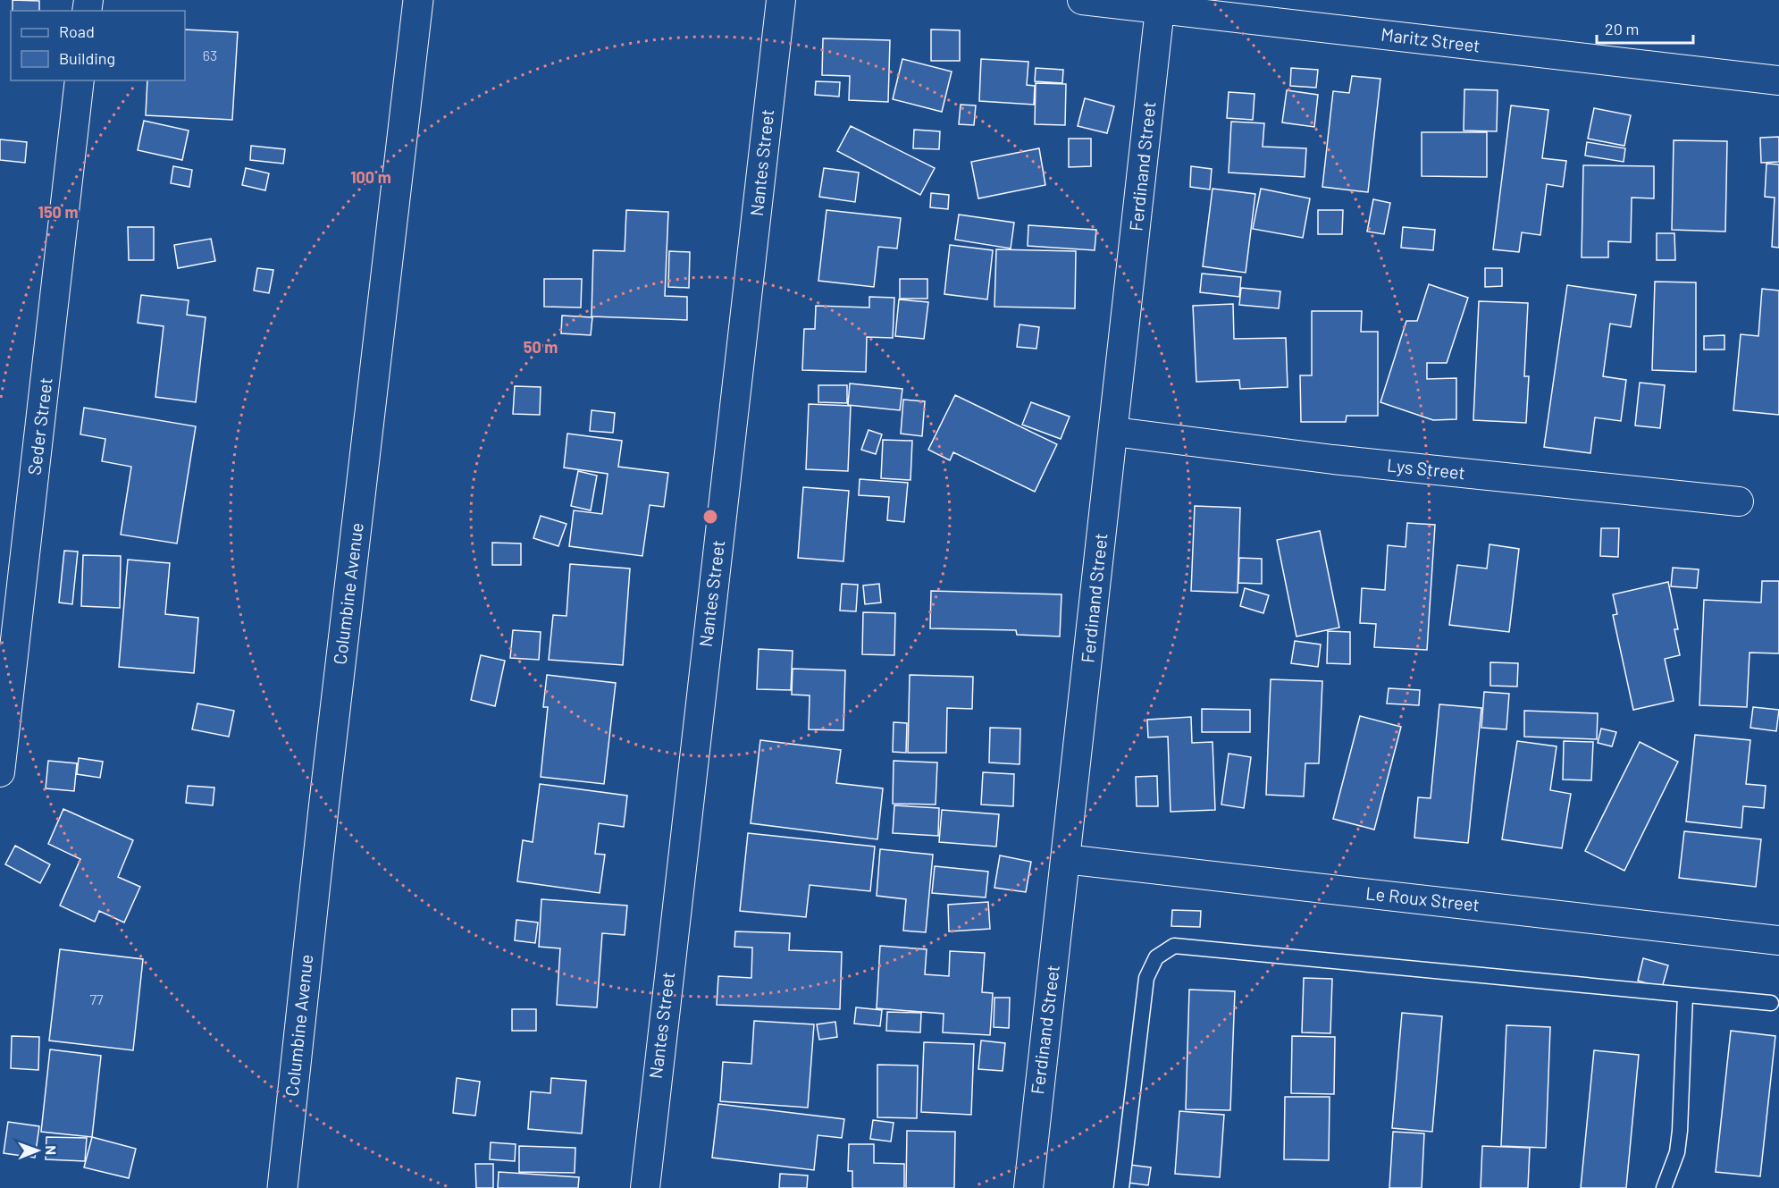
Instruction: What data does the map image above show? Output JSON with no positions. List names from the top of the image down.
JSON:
{
  "streets": {
    "main road": ["Columbine Avenue"],
    "street": [
      "Maritz Street",
      "Nantes Street",
      "Ferdinand Street",
      "Seder Street",
      "Lys Street",
      "Le Roux Street"
    ]
  },
  "crossings": [
    ["Maritz Street", "Ferdinand Street"],
    ["Ferdinand Street", "Lys Street"],
    ["Ferdinand Street", "Le Roux Street"]
  ],
  "house_numbers": ["63", "77"],
  "legend": ["Road", "Building"],
  "scale_bar": "20 m",
  "north": "right",
  "rings": ["100 m", "150 m", "50 m"]
}
